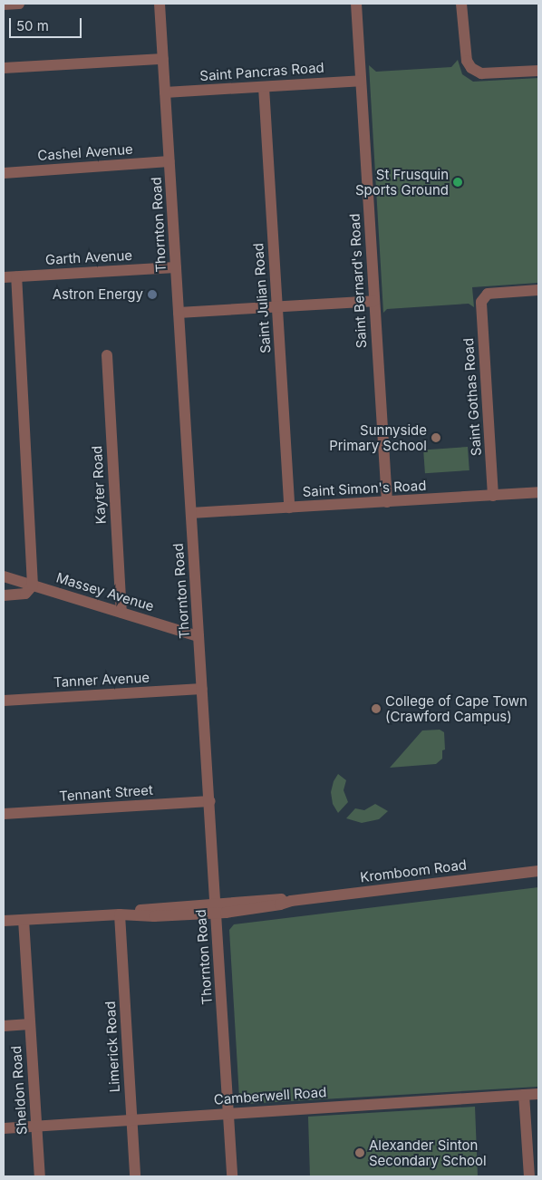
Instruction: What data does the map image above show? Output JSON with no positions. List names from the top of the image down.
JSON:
{
  "streets": {
    "street": [
      "Saint Pancras Road",
      "Cashel Avenue",
      "Thornton Road",
      "Garth Avenue",
      "Saint Bernard's Road",
      "Saint Julian Road",
      "Saint Gothas Road",
      "Kayter Road",
      "Saint Simon's Road",
      "Massey Avenue",
      "Tanner Avenue",
      "Tennant Street",
      "Kromboom Road",
      "Limerick Road",
      "Sheldon Road",
      "Camberwell Road"
    ]
  },
  "crossings": [
    ["Saint Pancras Road", "Thornton Road"],
    ["Saint Pancras Road", "Saint Bernard's Road"],
    ["Saint Pancras Road", "Saint Julian Road"],
    ["Cashel Avenue", "Thornton Road"],
    ["Thornton Road", "Garth Avenue"],
    ["Thornton Road", "Saint Simon's Road"],
    ["Thornton Road", "Massey Avenue"],
    ["Thornton Road", "Tanner Avenue"],
    ["Thornton Road", "Tennant Street"],
    ["Thornton Road", "Kromboom Road"],
    ["Thornton Road", "Camberwell Road"],
    ["Saint Bernard's Road", "Saint Simon's Road"],
    ["Saint Julian Road", "Saint Simon's Road"],
    ["Saint Gothas Road", "Saint Simon's Road"],
    ["Kayter Road", "Massey Avenue"],
    ["Kromboom Road", "Limerick Road"],
    ["Kromboom Road", "Sheldon Road"],
    ["Limerick Road", "Camberwell Road"],
    ["Sheldon Road", "Camberwell Road"]
  ],
  "places": [
    "St Frusquin Sports Ground",
    "Astron Energy",
    "Sunnyside Primary School",
    "College of Cape Town (Crawford Campus)",
    "Alexander Sinton Secondary School"
  ],
  "scale_bar": "50 m"
}
